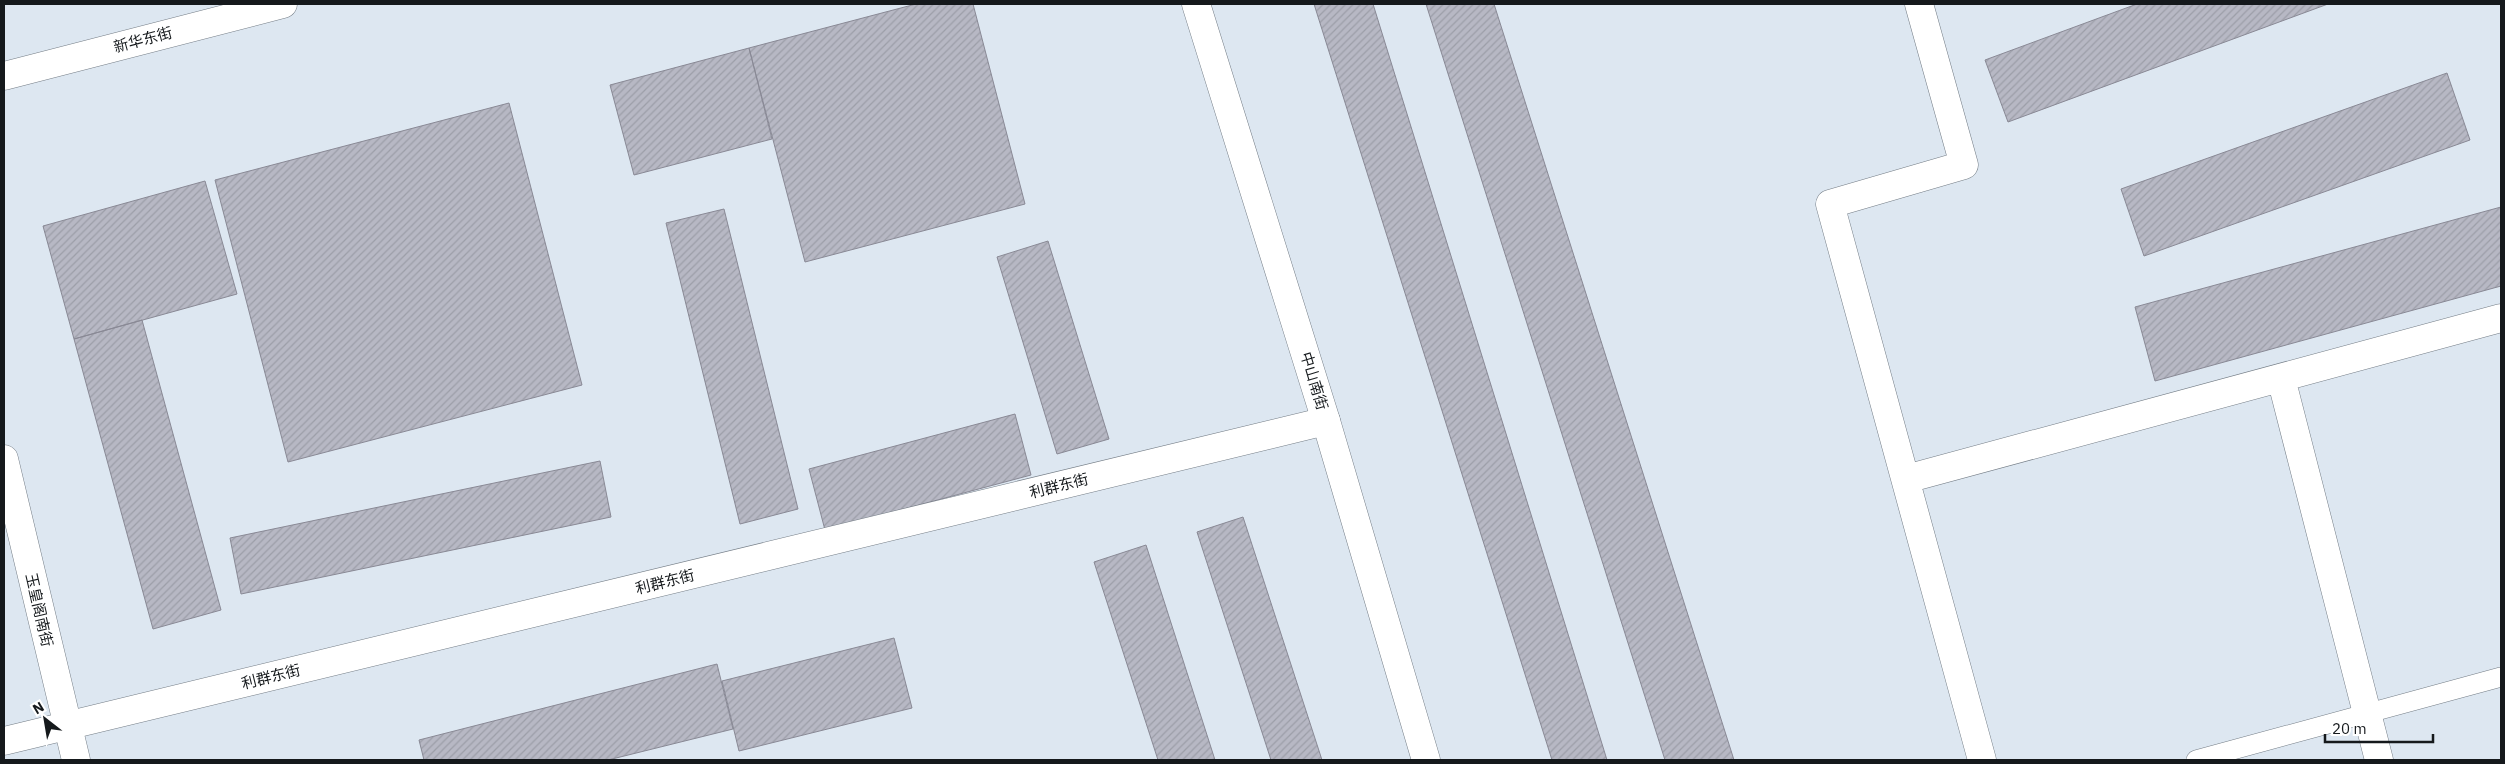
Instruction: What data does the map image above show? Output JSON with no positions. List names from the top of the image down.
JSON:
{
  "streets": {
    "street": [
      "新华东街",
      "中山南街",
      "利群东街",
      "玉皇阁南街"
    ]
  },
  "crossings": [
    ["中山南街", "利群东街"],
    ["利群东街", "玉皇阁南街"]
  ],
  "scale_bar": "20 m",
  "north": "top left"
}
